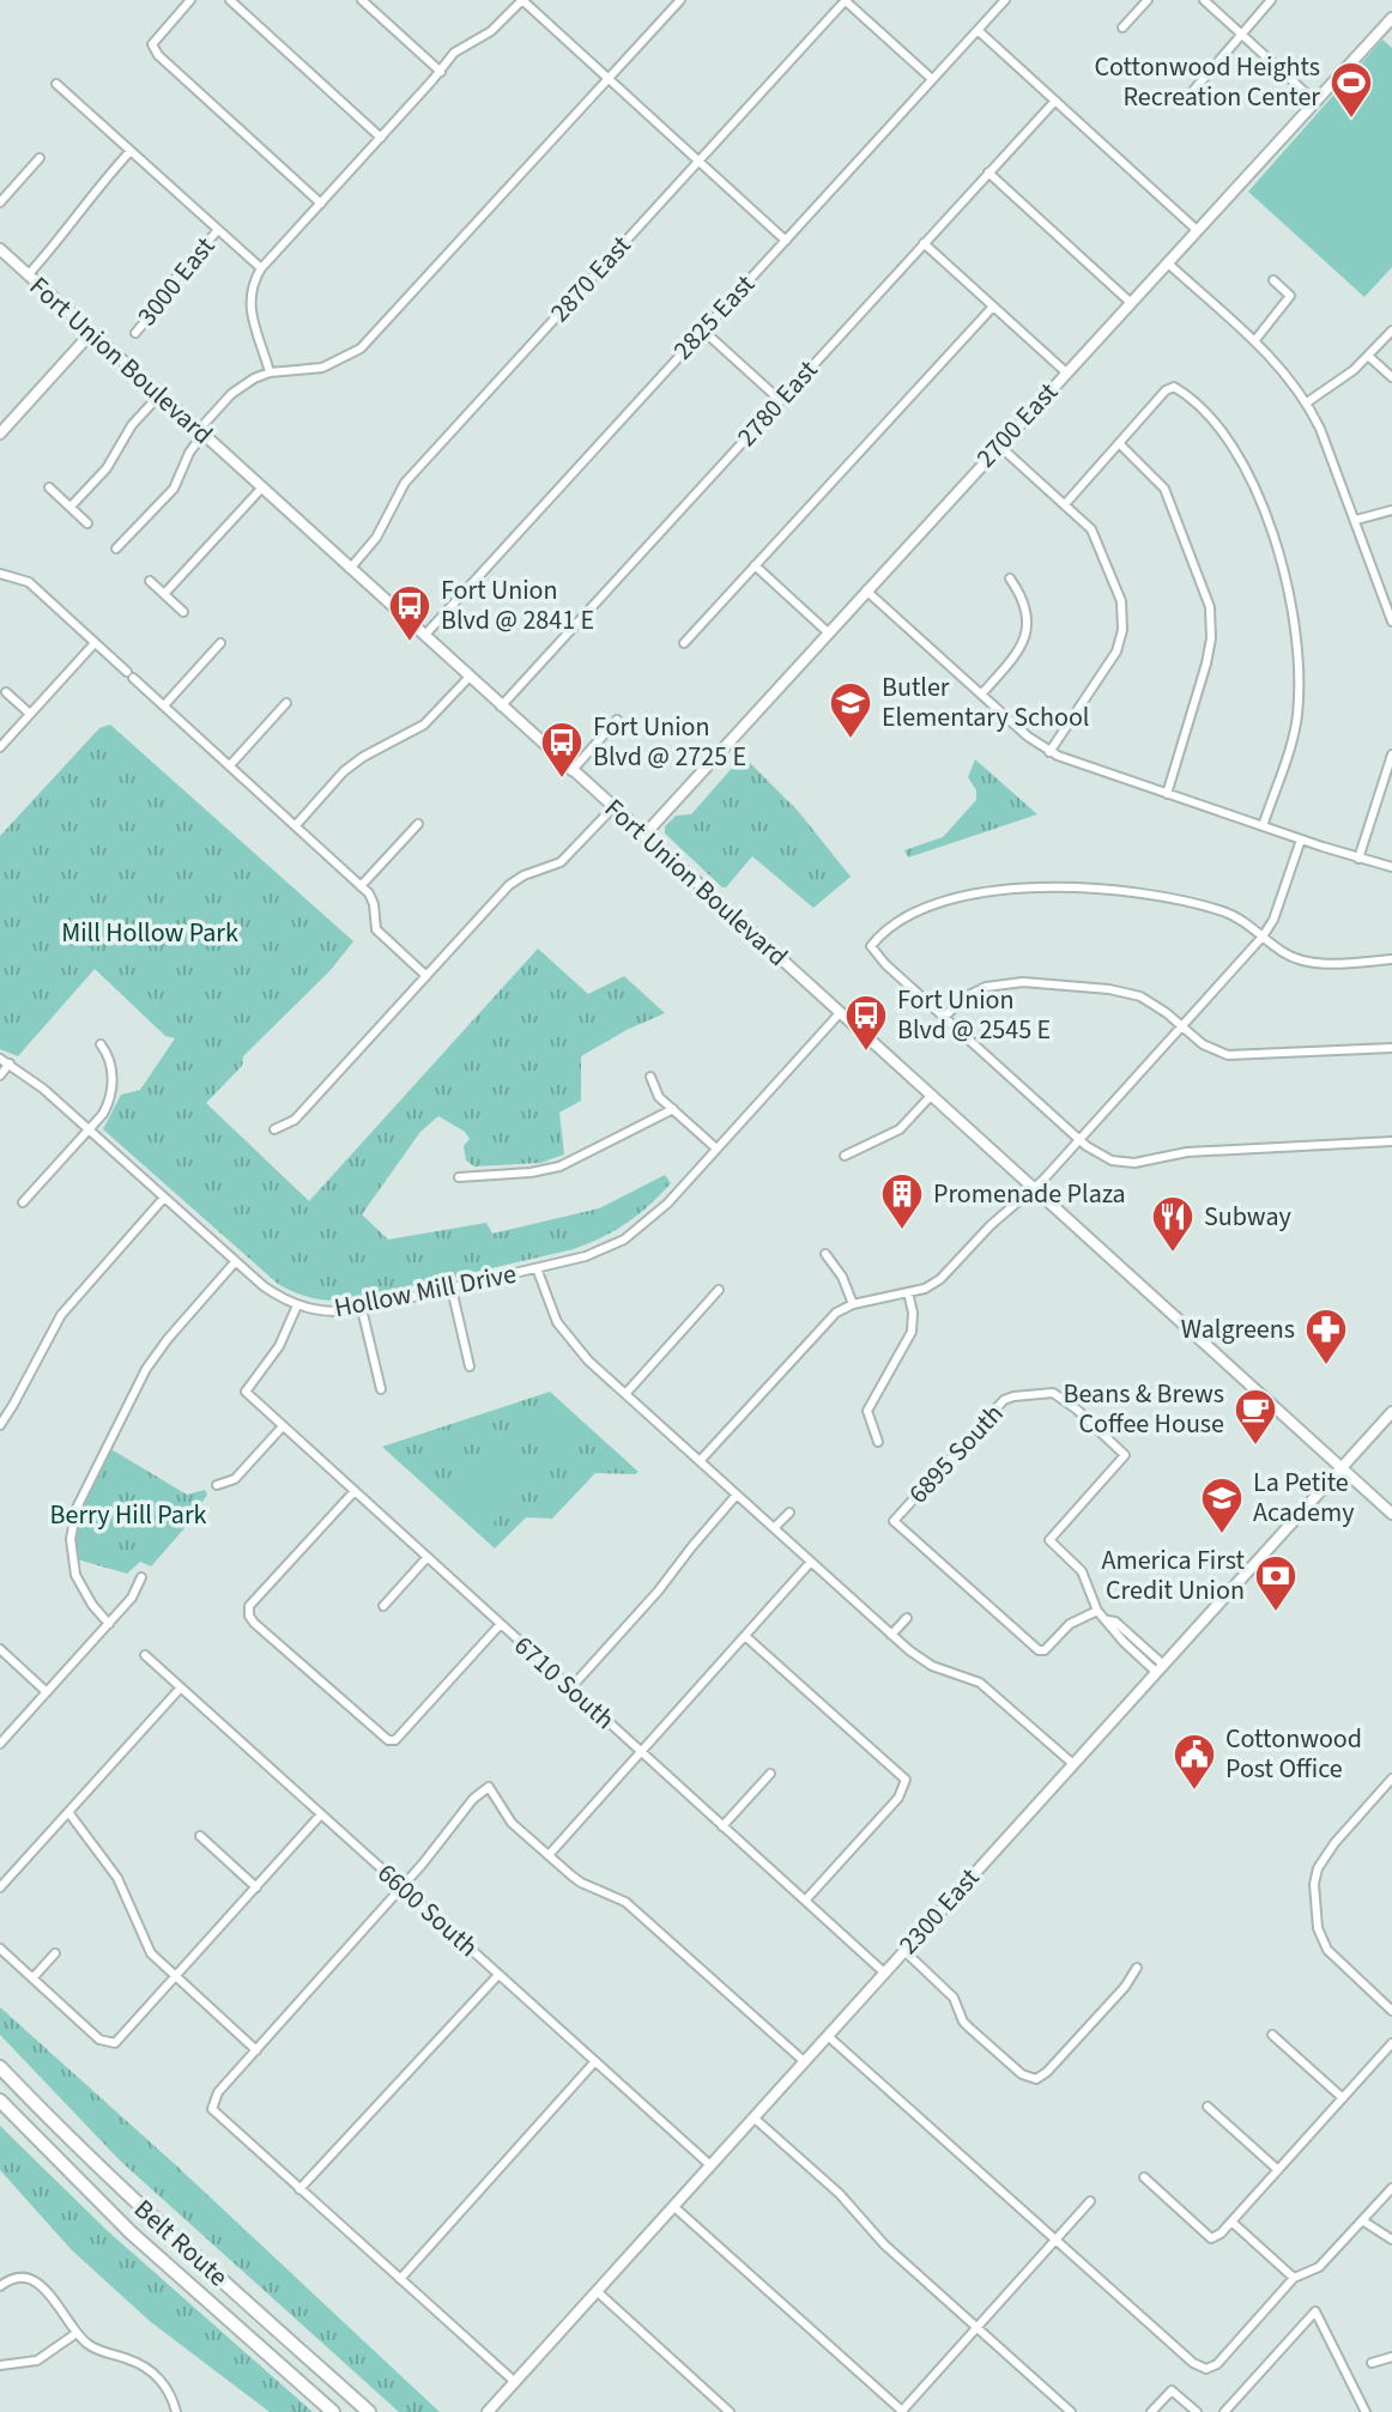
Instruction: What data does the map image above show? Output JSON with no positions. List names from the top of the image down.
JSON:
{
  "streets": {
    "highway": ["Belt Route"],
    "street": [
      "2870 East",
      "3000 East",
      "2825 East",
      "Fort Union Boulevard",
      "2780 East",
      "2700 East",
      "Hollow Mill Drive",
      "6895 South",
      "6710 South",
      "6600 South",
      "2300 East"
    ]
  },
  "crossings": [
    ["2870 East", "Fort Union Boulevard"],
    ["2825 East", "Fort Union Boulevard"],
    ["Fort Union Boulevard", "2780 East"],
    ["Fort Union Boulevard", "2700 East"],
    ["Fort Union Boulevard", "Hollow Mill Drive"],
    ["Fort Union Boulevard", "2300 East"],
    ["Hollow Mill Drive", "6710 South"],
    ["6895 South", "2300 East"],
    ["6710 South", "2300 East"],
    ["6600 South", "2300 East"]
  ],
  "parks": ["Mill Hollow Park", "Berry Hill Park"],
  "places": {
    "sports": ["Cottonwood Heights Recreation Center"],
    "bus stop": ["Fort Union Blvd @ 2841 E", "Fort Union Blvd @ 2725 E", "Fort Union Blvd @ 2545 E"],
    "school or university": ["Butler Elementary School", "La Petite Academy"],
    "building": ["Promenade Plaza"],
    "restaurant": ["Subway"],
    "pharmacy": ["Walgreens"],
    "cafe": ["Beans & Brews Coffee House"],
    "bank": ["America First Credit Union"],
    "public building": ["Cottonwood Post Office"]
  }
}
